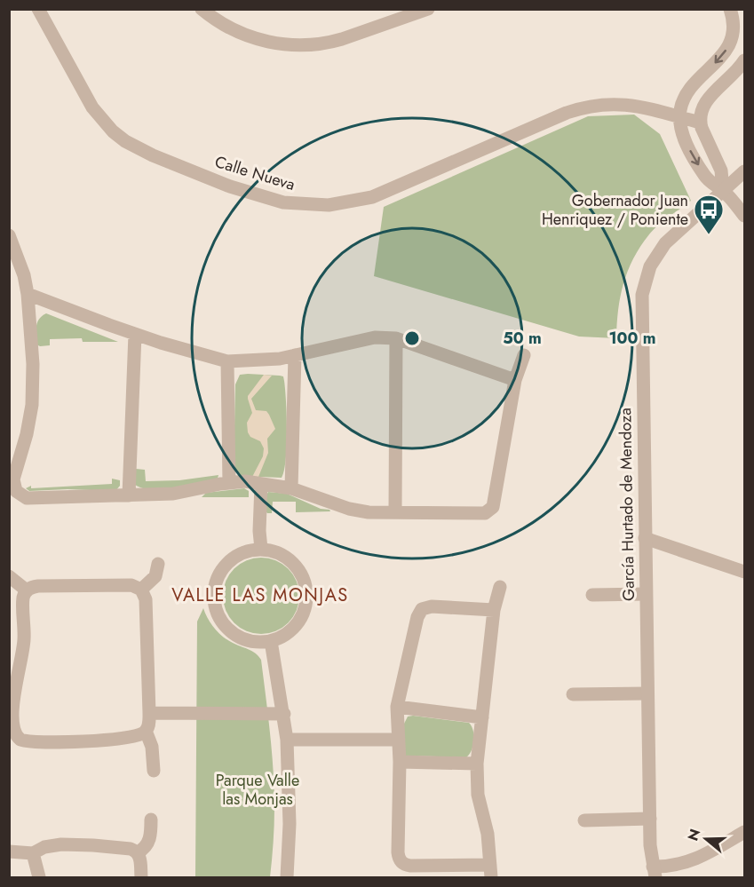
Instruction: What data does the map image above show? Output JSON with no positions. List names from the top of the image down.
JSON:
{
  "streets": {
    "street": ["Calle Nueva", "García Hurtado de Mendoza"]
  },
  "districts": ["VALLE LAS MONJAS"],
  "parks": ["Parque Valle las Monjas"],
  "places": {
    "bus stop": ["Gobernador Juan Henriquez / Poniente"]
  },
  "north": "left",
  "rings": ["50 m", "100 m"]
}
